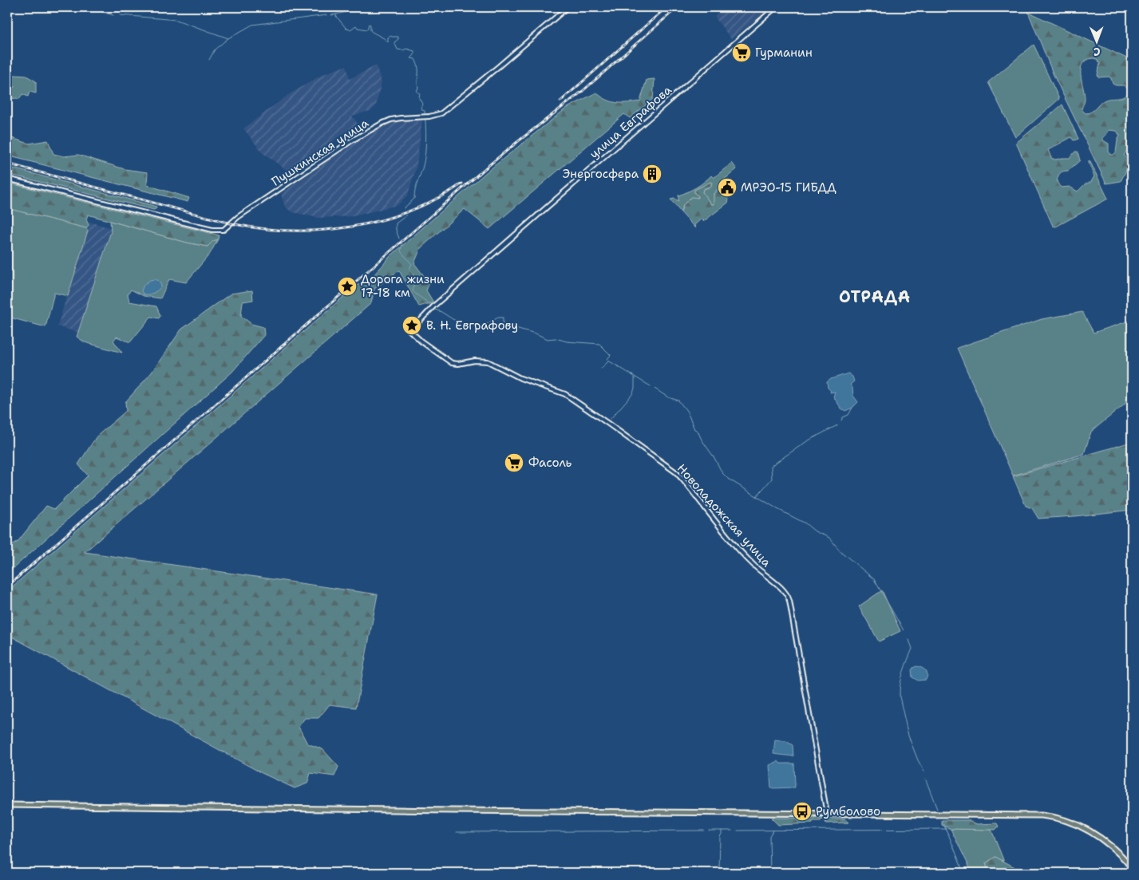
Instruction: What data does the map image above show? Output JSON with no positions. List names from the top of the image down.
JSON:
{
  "streets": {
    "street": ["улица Евграфова", "Пушкинская улица", "Новоладожская улица"]
  },
  "crossings": [
    ["улица Евграфова", "Новоладожская улица"]
  ],
  "districts": ["ОТРАДА"],
  "places": {
    "supermarket": ["Гурманин", "Фасоль"],
    "building": ["Энергосфера"],
    "public building": ["МРЭО-15 ГИБДД"],
    "place": ["Дорога жизни 17-18 км", "В. Н. Евграфову"],
    "bus stop": ["Румболово"]
  },
  "north": "bottom"
}
